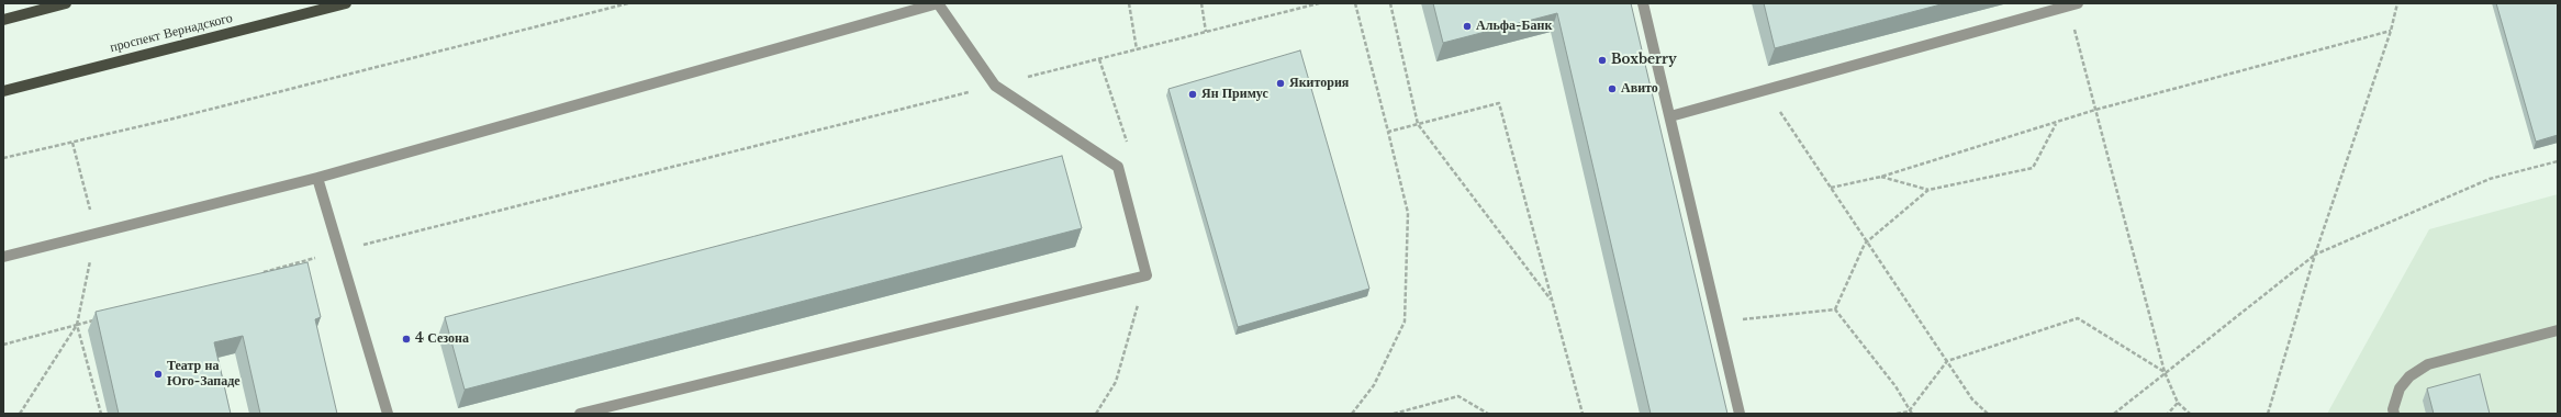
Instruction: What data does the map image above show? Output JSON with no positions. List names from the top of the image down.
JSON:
{
  "streets": {
    "main road": ["проспект Вернадского"]
  },
  "places": [
    "Альфа-Банк",
    "Boxberry",
    "Якитория",
    "Авито",
    "Ян Примус",
    "4 Сезона",
    "Театр на Юго-Западе"
  ]
}
